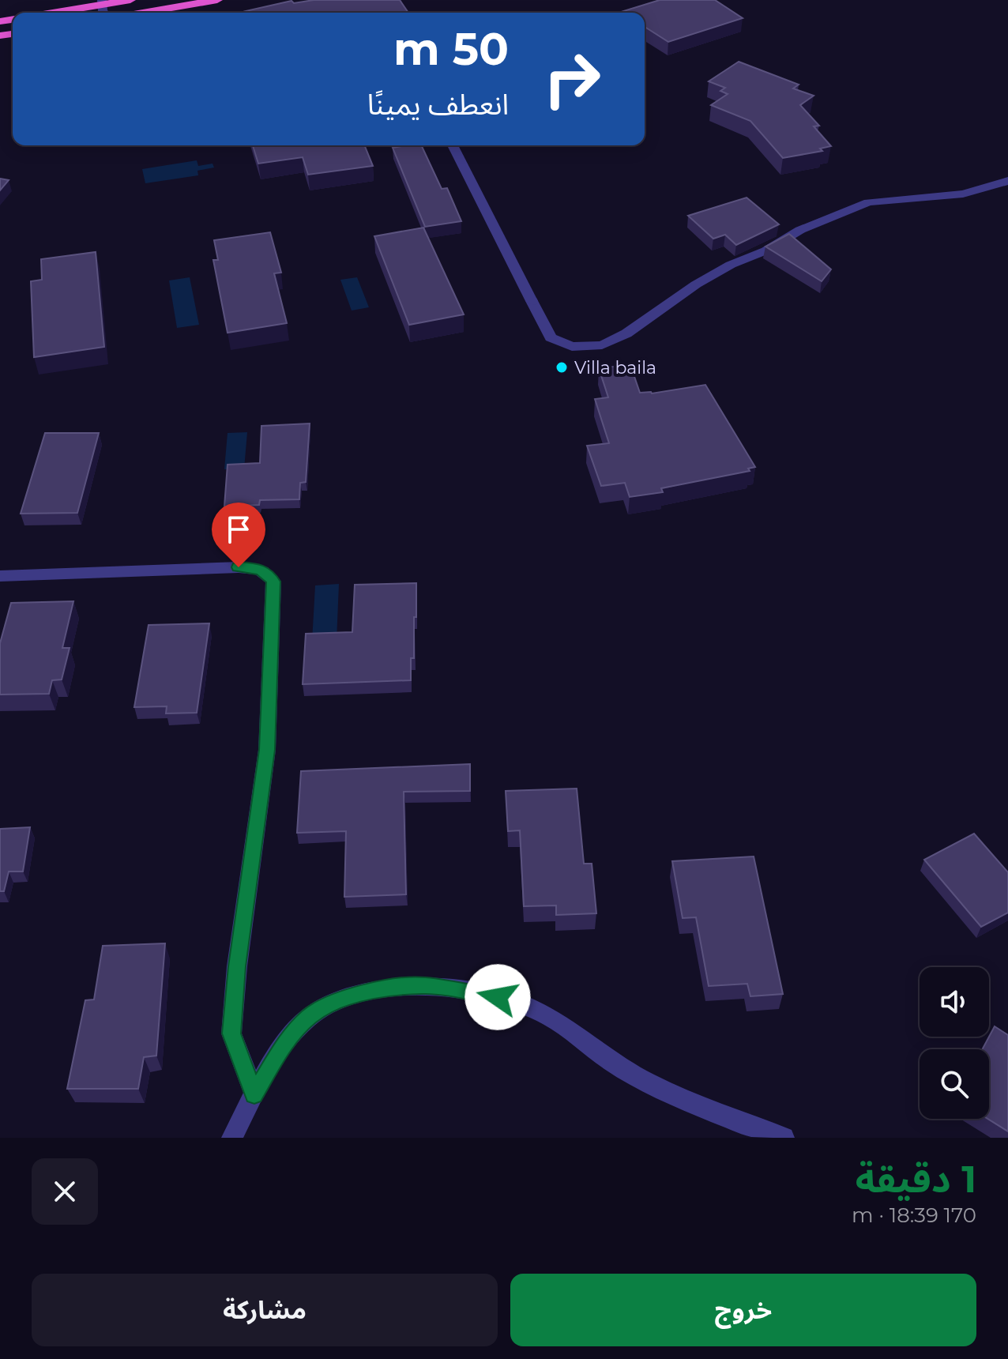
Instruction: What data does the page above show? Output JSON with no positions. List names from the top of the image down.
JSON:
{
  "places": ["Villa baila"],
  "page": {
    "turn": ["50 m", "انعطف يمينًا"],
    "heading": ["1 دقيقة", "170 m · 18:39"],
    "buttons": ["خروج", "مشاركة"]
  }
}
